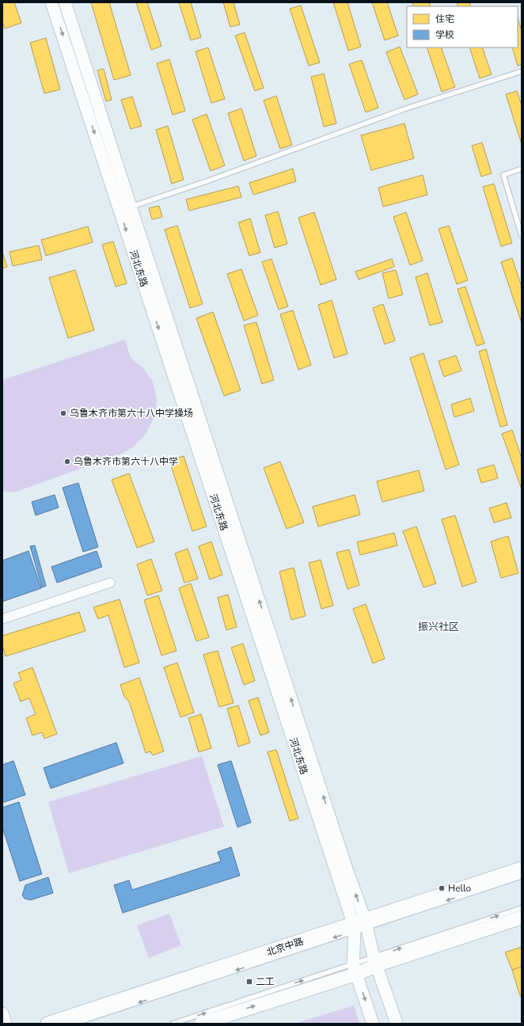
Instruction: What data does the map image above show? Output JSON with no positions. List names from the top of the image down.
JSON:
{
  "streets": {
    "main road": ["河北东路", "北京中路"]
  },
  "crossings": [
    ["河北东路", "北京中路"]
  ],
  "districts": ["振兴社区"],
  "places": {
    "other": ["乌鲁木齐市第六十八中学操场", "乌鲁木齐市第六十八中学", "Hello"],
    "transit": ["二工"]
  },
  "legend": ["住宅", "学校"]
}
